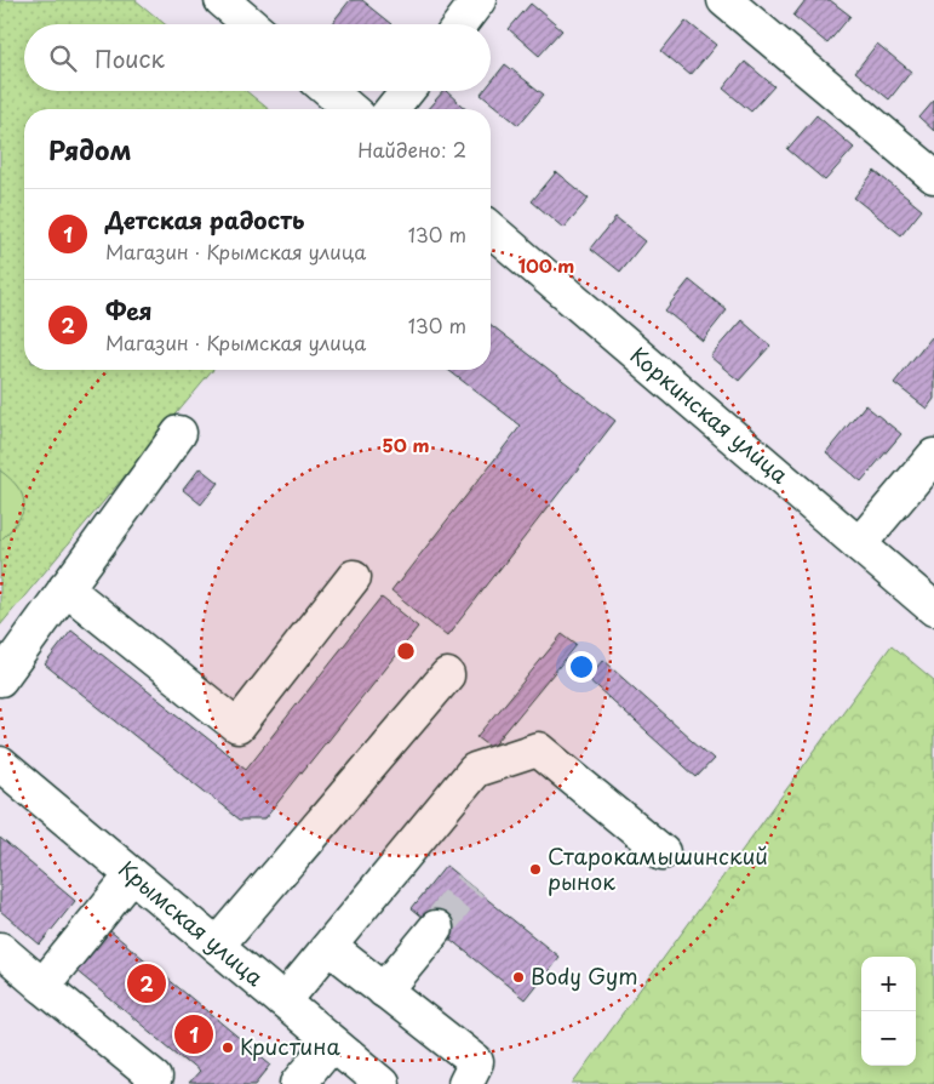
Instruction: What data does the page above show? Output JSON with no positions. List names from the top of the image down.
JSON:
{
  "streets": {
    "street": ["Коркинская улица", "Крымская улица"]
  },
  "places": ["Старокамышинский рынок", "Body Gym", "Кристина"],
  "page": {
    "search": "Поиск",
    "heading": ["Рядом", "Найдено: 2"],
    "list": [
      {
        "mark": "1",
        "name": "Детская радость",
        "note": "Магазин · Крымская улица",
        "value": "130 m"
      },
      {
        "mark": "2",
        "name": "Фея",
        "note": "Магазин · Крымская улица",
        "value": "130 m"
      }
    ],
    "map_buttons": ["+", "−"],
    "pins": ["2", "1"]
  },
  "rings": ["100 m", "50 m"]
}
